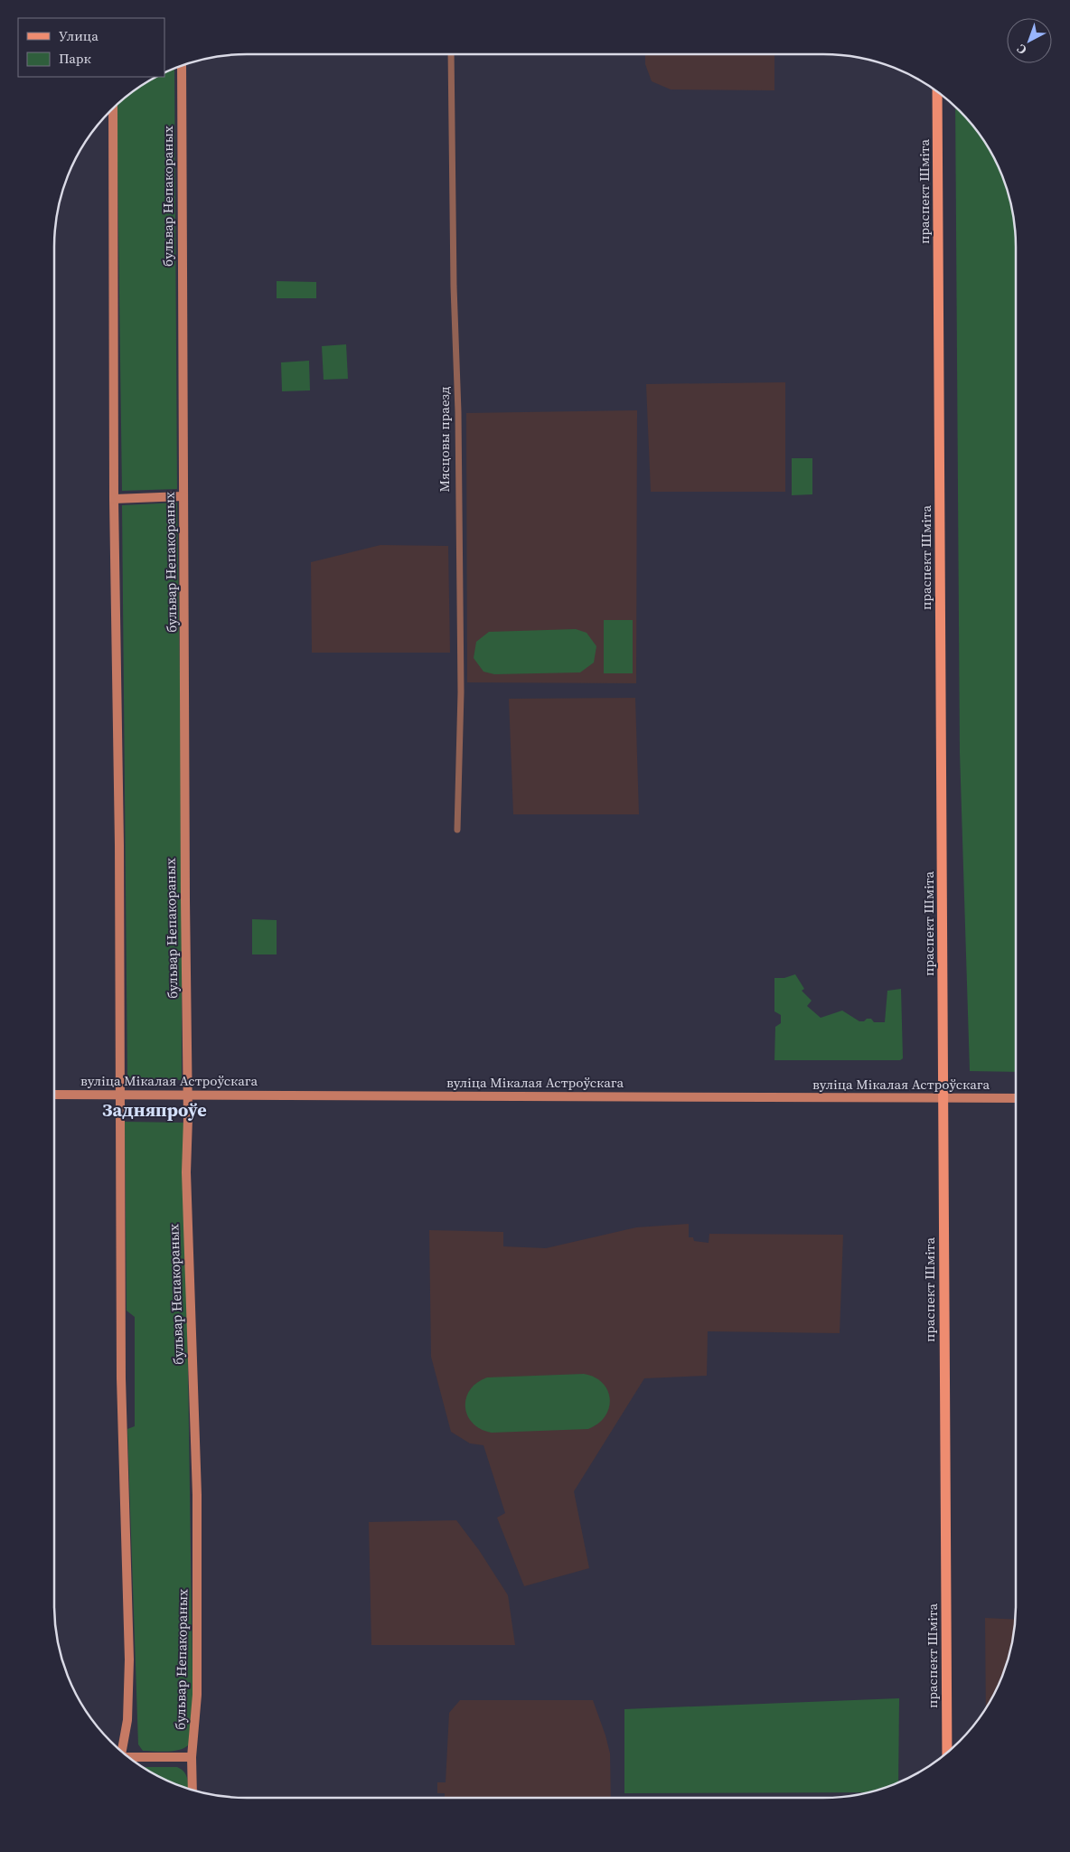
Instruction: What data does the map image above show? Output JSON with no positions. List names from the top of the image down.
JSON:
{
  "streets": {
    "main road": ["праспект Шміта", "бульвар Непакораных", "вуліца Мікалая Астроўскага"],
    "street": ["Мясцовы праезд"]
  },
  "crossings": [
    ["праспект Шміта", "вуліца Мікалая Астроўскага"],
    ["бульвар Непакораных", "вуліца Мікалая Астроўскага"]
  ],
  "districts": ["Задняпроўе"],
  "legend": ["Улица", "Парк"],
  "north": "bottom left"
}
